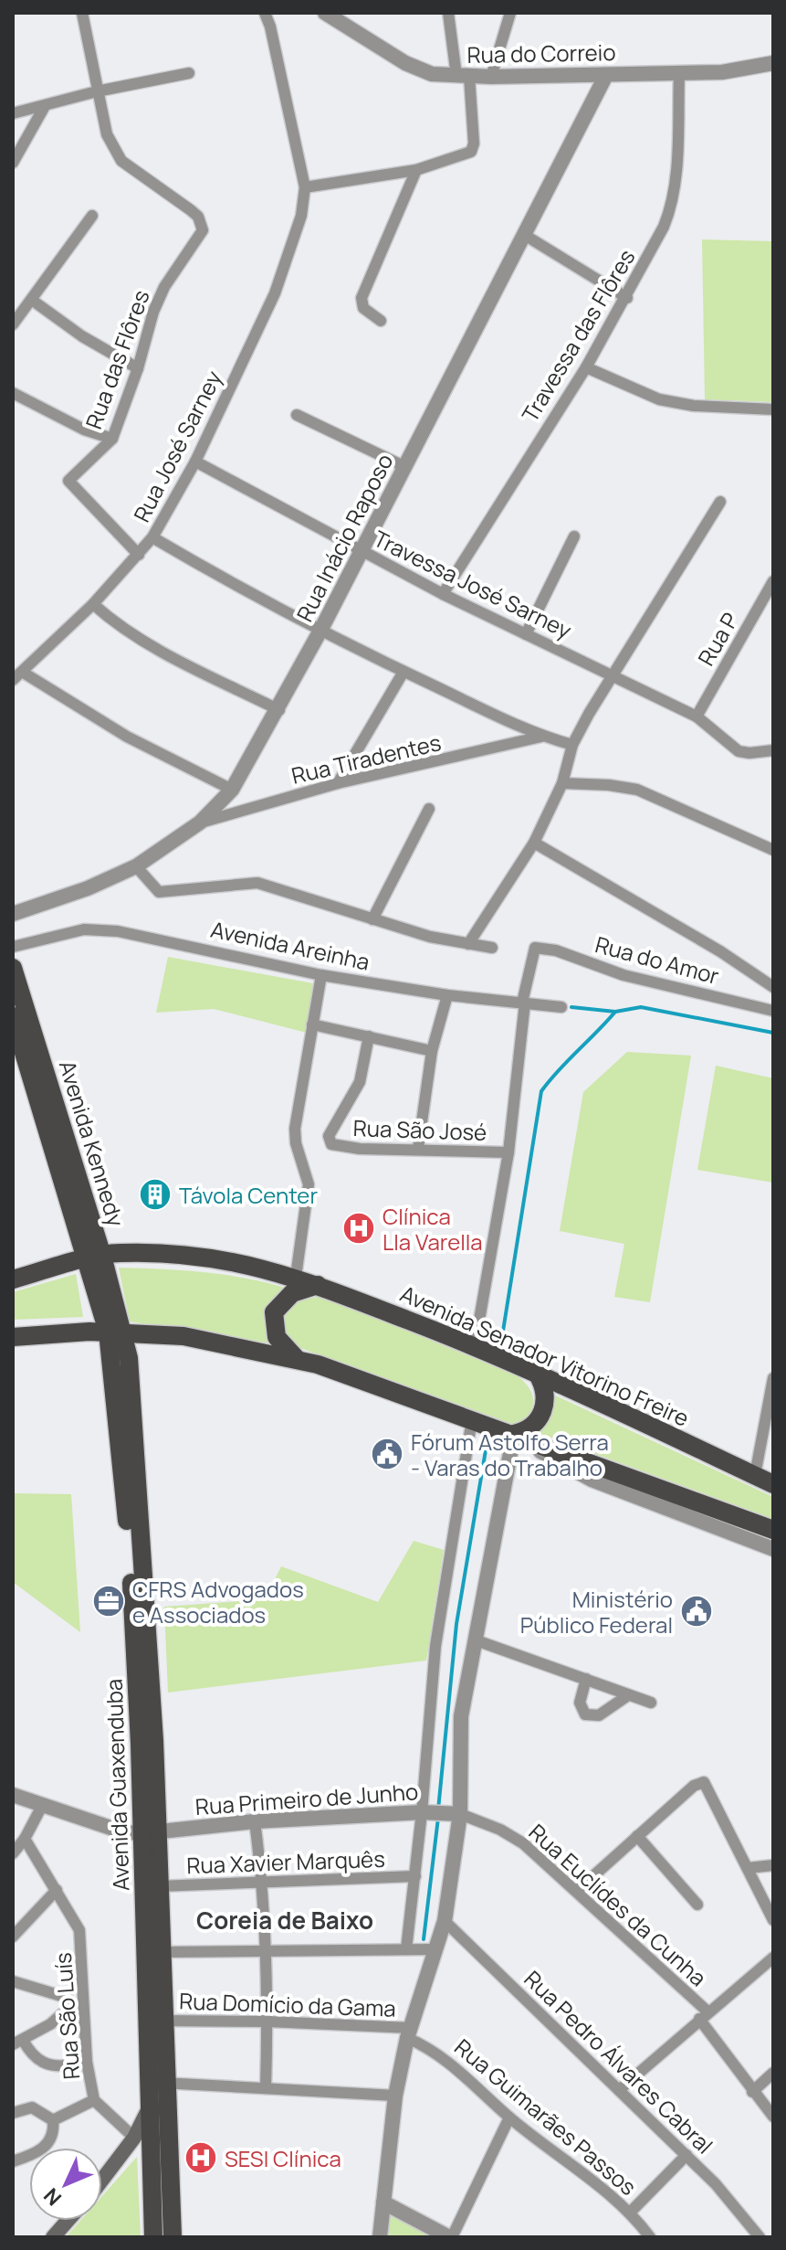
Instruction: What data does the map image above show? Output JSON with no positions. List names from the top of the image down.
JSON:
{
  "streets": {
    "main road": ["Avenida Kennedy", "Avenida Senador Vitorino Freire", "Avenida Guaxenduba"],
    "street": [
      "Rua do Correio",
      "Travessa das Flôres",
      "Rua das Flôres",
      "Rua José Sarney",
      "Rua Inácio Raposo",
      "Travessa José Sarney",
      "Rua P",
      "Rua Tiradentes",
      "Avenida Areinha",
      "Rua do Amor",
      "Rua São José",
      "Rua Primeiro de Junho",
      "Rua Xavier Marquês",
      "Rua Euclídes da Cunha",
      "Rua Domício da Gama",
      "Rua São Luís",
      "Rua Pedro Álvares Cabral",
      "Rua Guimarães Passos"
    ]
  },
  "crossings": [
    ["Rua do Correio", "Travessa das Flôres"],
    ["Rua do Correio", "Rua Inácio Raposo"],
    ["Travessa das Flôres", "Travessa José Sarney"],
    ["Rua das Flôres", "Rua José Sarney"],
    ["Rua José Sarney", "Travessa José Sarney"],
    ["Rua Inácio Raposo", "Travessa José Sarney"],
    ["Rua Inácio Raposo", "Rua Tiradentes"],
    ["Travessa José Sarney", "Rua P"],
    ["Avenida Areinha", "Rua do Amor"],
    ["Avenida Kennedy", "Avenida Senador Vitorino Freire"],
    ["Avenida Kennedy", "Avenida Guaxenduba"],
    ["Avenida Guaxenduba", "Rua Primeiro de Junho"],
    ["Avenida Guaxenduba", "Rua Xavier Marquês"],
    ["Avenida Guaxenduba", "Rua Domício da Gama"],
    ["Rua Primeiro de Junho", "Rua Euclídes da Cunha"],
    ["Rua Domício da Gama", "Rua Guimarães Passos"]
  ],
  "districts": ["Coreia de Baixo"],
  "places": {
    "building": ["Távola Center"],
    "hospital": ["Clínica LIa Varella", "SESI Clínica"],
    "public building": ["Fórum Astolfo Serra - Varas do Trabalho", "Ministério Público Federal"],
    "office": ["CFRS Advogados e Associados"]
  },
  "north": "bottom left"
}
